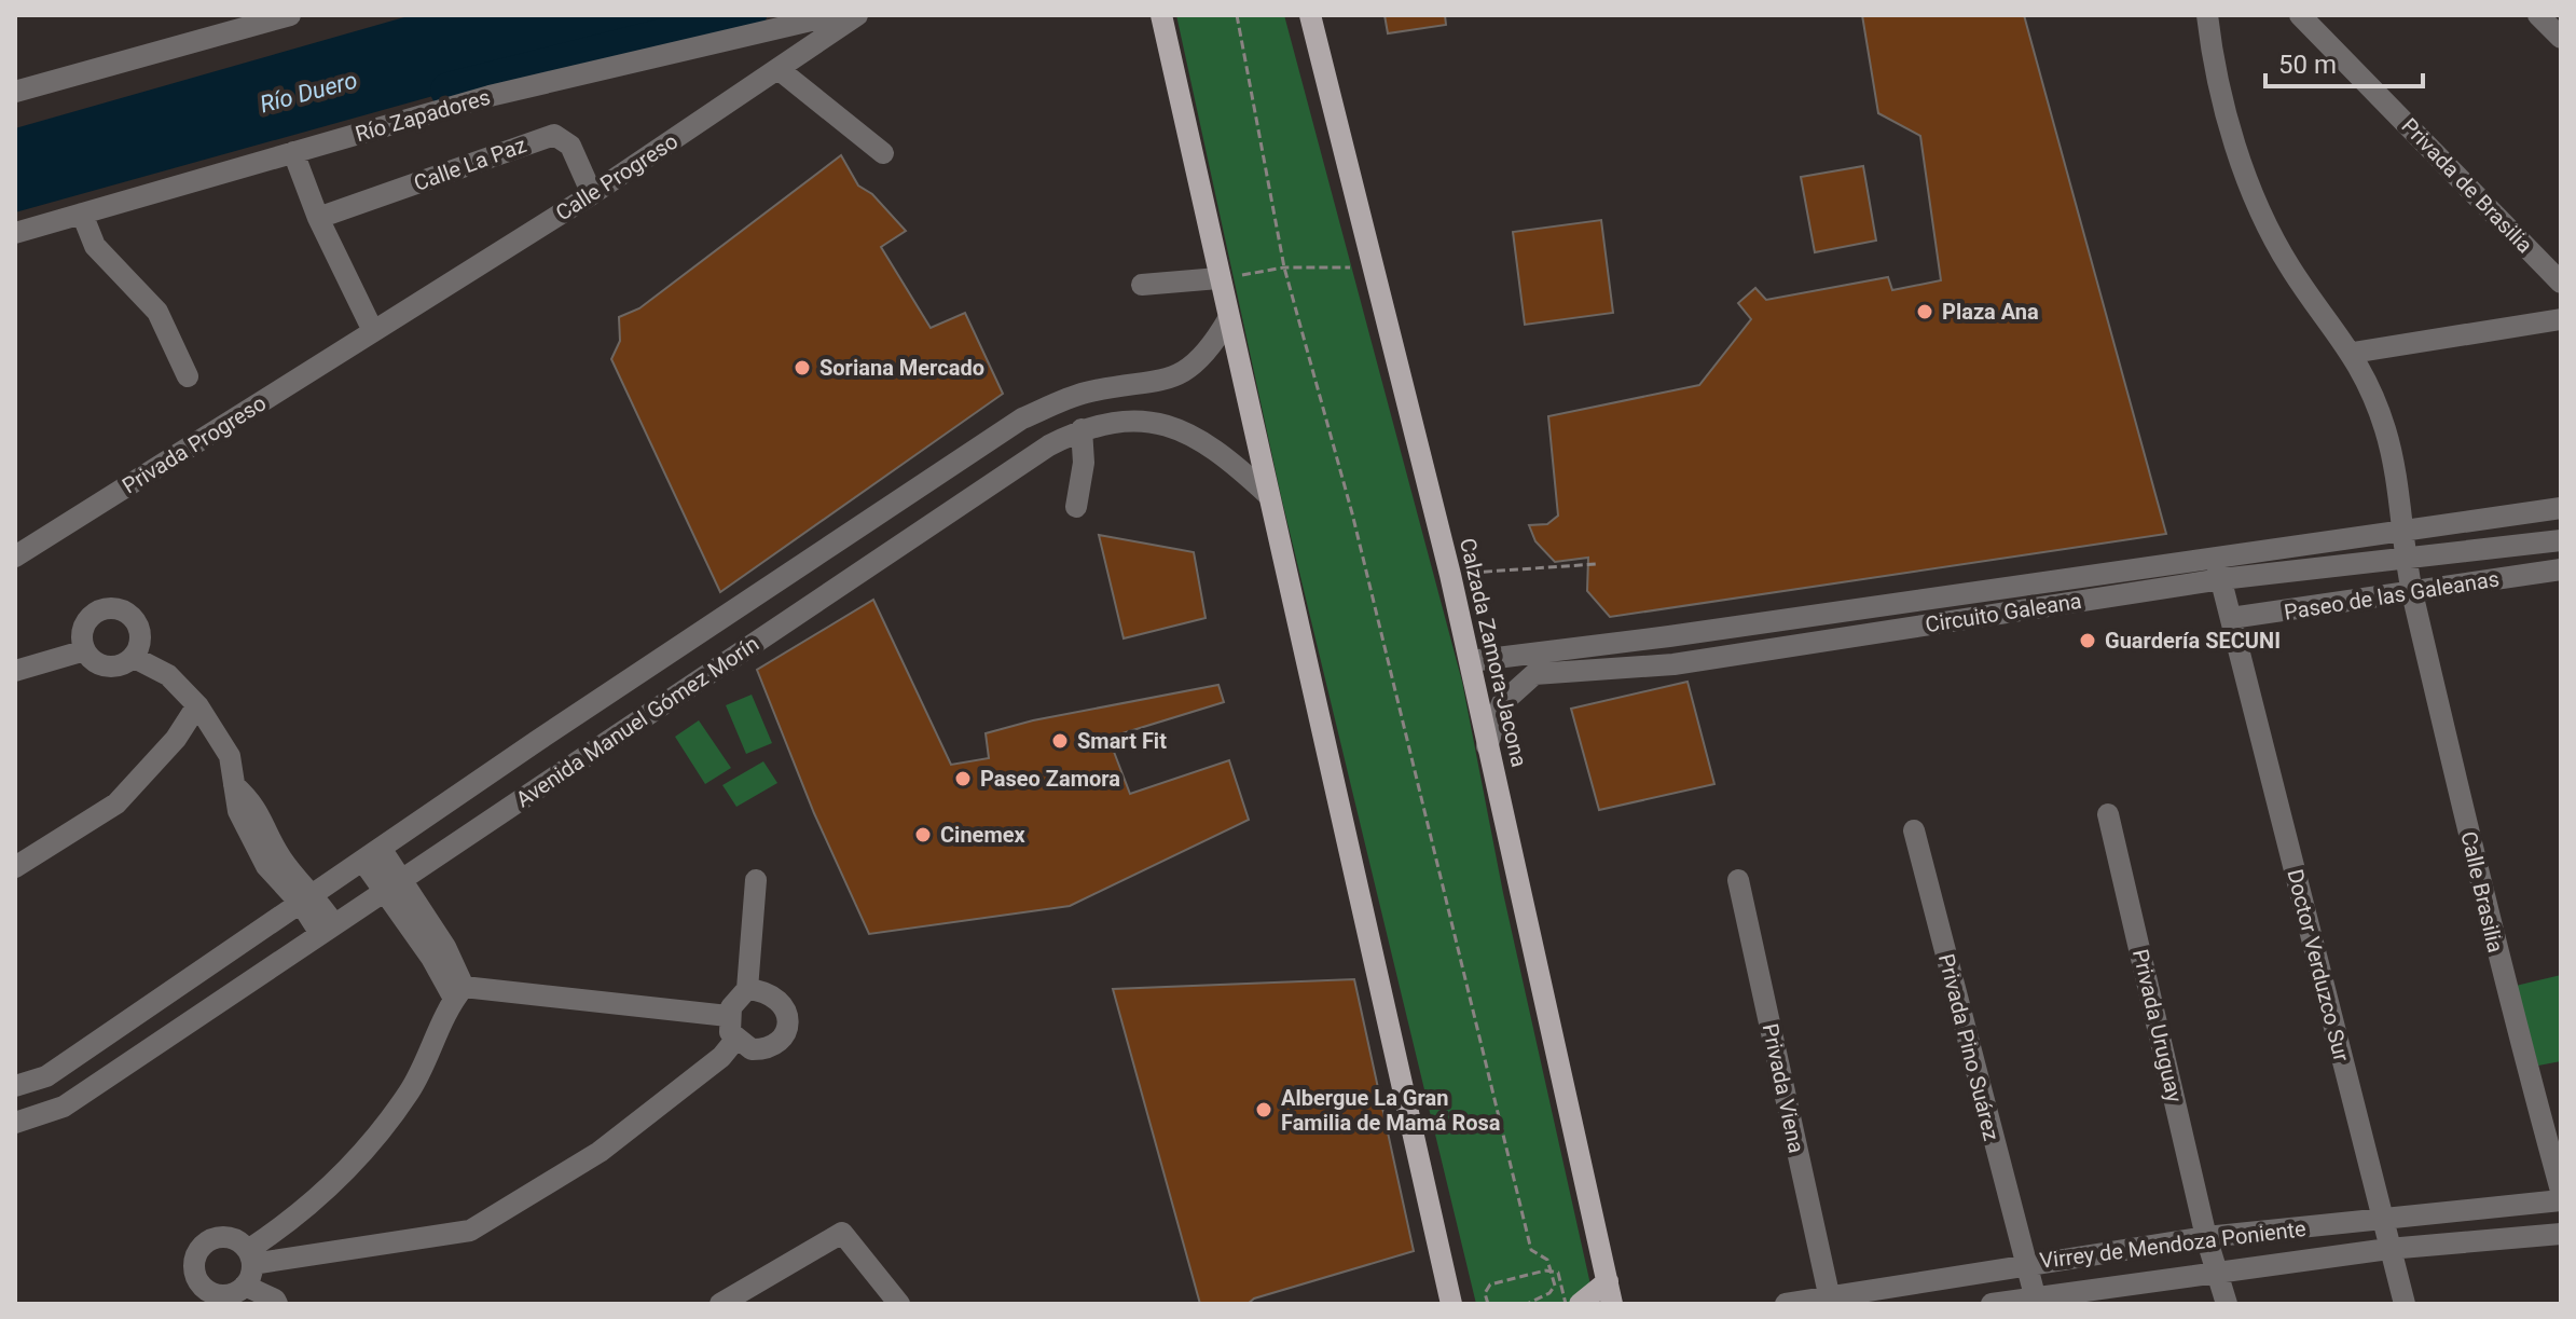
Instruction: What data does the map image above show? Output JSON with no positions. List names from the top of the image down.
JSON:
{
  "streets": {
    "main road": ["Calzada Zamora-Jacona"],
    "street": [
      "Río Zapadores",
      "Calle La Paz",
      "Calle Progreso",
      "Privada de Brasilia",
      "Privada Progreso",
      "Paseo de las Galeanas",
      "Circuito Galeana",
      "Avenida Manuel Gómez Morín",
      "Calle Brasilia",
      "Doctor Verduzco Sur",
      "Privada Uruguay",
      "Privada Pino Suárez",
      "Privada Viena",
      "Virrey de Mendoza Poniente"
    ]
  },
  "crossings": [
    ["Calle La Paz", "Calle Progreso"],
    ["Calle Progreso", "Privada Progreso"],
    ["Paseo de las Galeanas", "Calle Brasilia"],
    ["Paseo de las Galeanas", "Doctor Verduzco Sur"],
    ["Circuito Galeana", "Calzada Zamora-Jacona"],
    ["Circuito Galeana", "Calle Brasilia"],
    ["Circuito Galeana", "Doctor Verduzco Sur"],
    ["Doctor Verduzco Sur", "Virrey de Mendoza Poniente"],
    ["Privada Uruguay", "Virrey de Mendoza Poniente"],
    ["Privada Pino Suárez", "Virrey de Mendoza Poniente"],
    ["Privada Viena", "Virrey de Mendoza Poniente"]
  ],
  "water": ["Río Duero"],
  "places": [
    "Plaza Ana",
    "Soriana Mercado",
    "Guardería SECUNI",
    "Smart Fit",
    "Paseo Zamora",
    "Cinemex",
    "Albergue La Gran Familia de Mamá Rosa"
  ],
  "scale_bar": "50 m"
}
